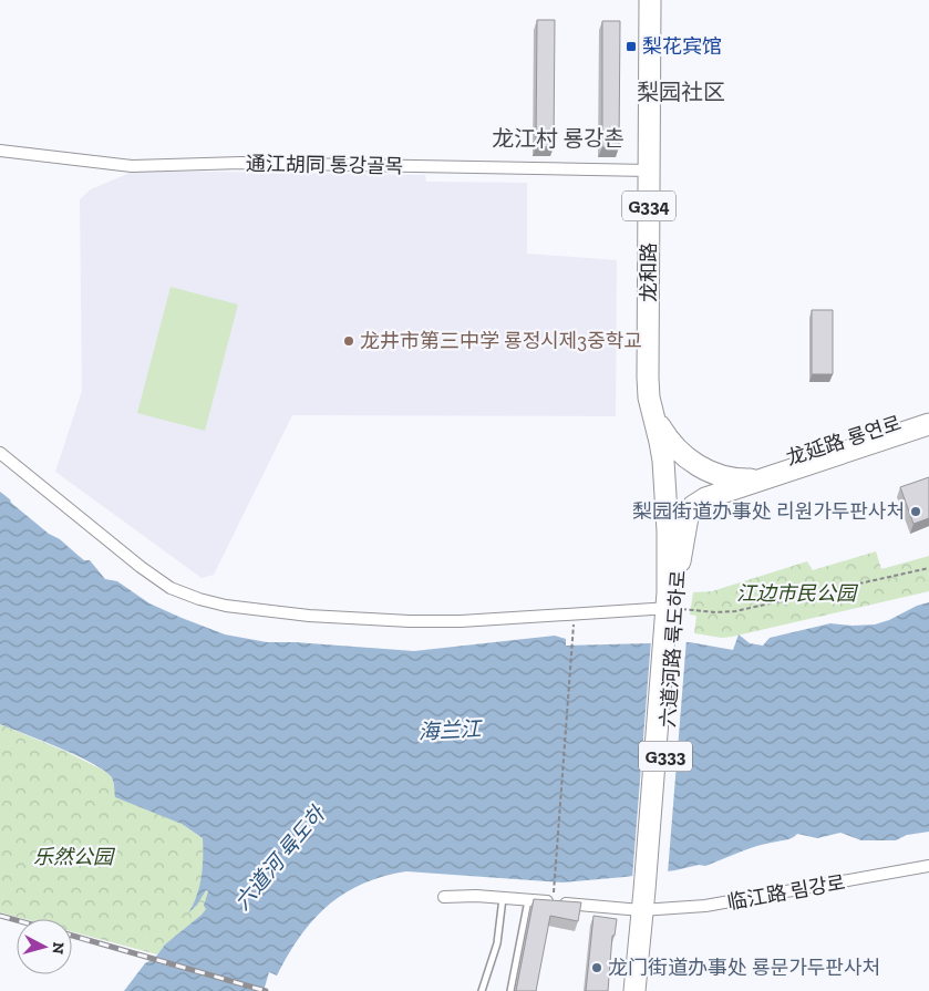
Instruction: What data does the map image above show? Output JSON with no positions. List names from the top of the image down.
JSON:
{
  "streets": {
    "highway": [
      "G334",
      "龙和路",
      "龙延路 룡연로",
      "六道河路 륙도하로",
      "G333"
    ],
    "street": ["通江胡同 통강골목", "临江路 림강로"]
  },
  "crossings": [
    ["通江胡同 통강골목", "龙和路"],
    ["龙和路", "龙延路 룡연로"],
    ["龙和路", "六道河路 륙도하로"],
    ["龙延路 룡연로", "六道河路 륙도하로"],
    ["六道河路 륙도하로", "临江路 림강로"]
  ],
  "districts": ["梨园社区", "龙江村 룡강촌"],
  "water": ["海兰江", "六道河 륙도하"],
  "parks": ["江边市民公园", "乐然公园"],
  "places": {
    "transit": ["梨花宾馆"],
    "other": ["龙井市第三中学 룡정시제3중학교", "梨园街道办事处 리원가두판사처", "龙门街道办事处 룡문가두판사처"]
  },
  "north": "right"
}
